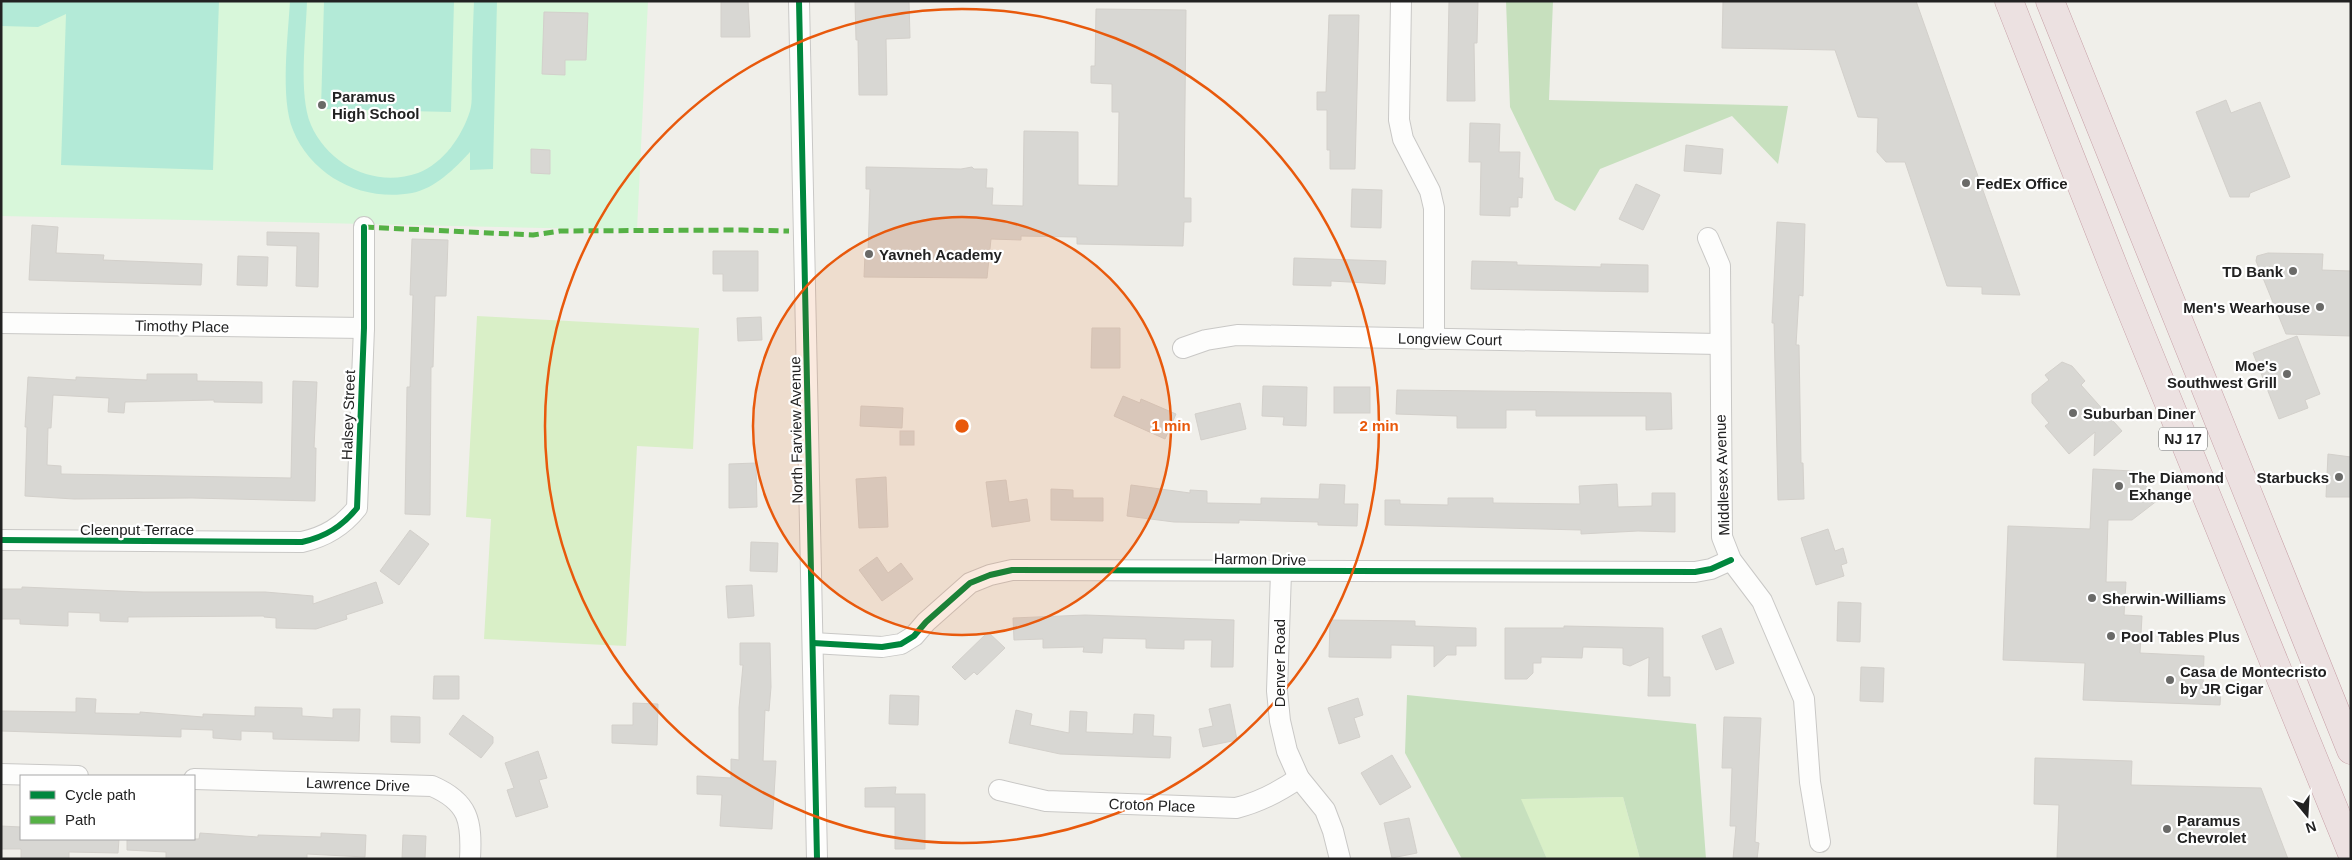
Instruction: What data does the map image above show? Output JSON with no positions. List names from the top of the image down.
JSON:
{
  "streets": {
    "highway": ["NJ 17"],
    "street": [
      "Timothy Place",
      "Longview Court",
      "Halsey Street",
      "North Farview Avenue",
      "Middlesex Avenue",
      "Cleenput Terrace",
      "Harmon Drive",
      "Denver Road",
      "Lawrence Drive",
      "Croton Place"
    ]
  },
  "crossings": [
    ["Timothy Place", "Halsey Street"],
    ["Longview Court", "Middlesex Avenue"],
    ["Halsey Street", "Cleenput Terrace"],
    ["North Farview Avenue", "Harmon Drive"],
    ["Middlesex Avenue", "Harmon Drive"],
    ["Harmon Drive", "Denver Road"],
    ["Denver Road", "Croton Place"]
  ],
  "places": [
    "Paramus High School",
    "FedEx Office",
    "Yavneh Academy",
    "TD Bank",
    "Men's Wearhouse",
    "Moe's Southwest Grill",
    "Suburban Diner",
    "Starbucks",
    "The Diamond Exhange",
    "Sherwin-Williams",
    "Pool Tables Plus",
    "Casa de Montecristo by JR Cigar",
    "Paramus Chevrolet"
  ],
  "legend": ["Cycle path", "Path"],
  "north": "bottom",
  "rings": ["1 min", "2 min"]
}
